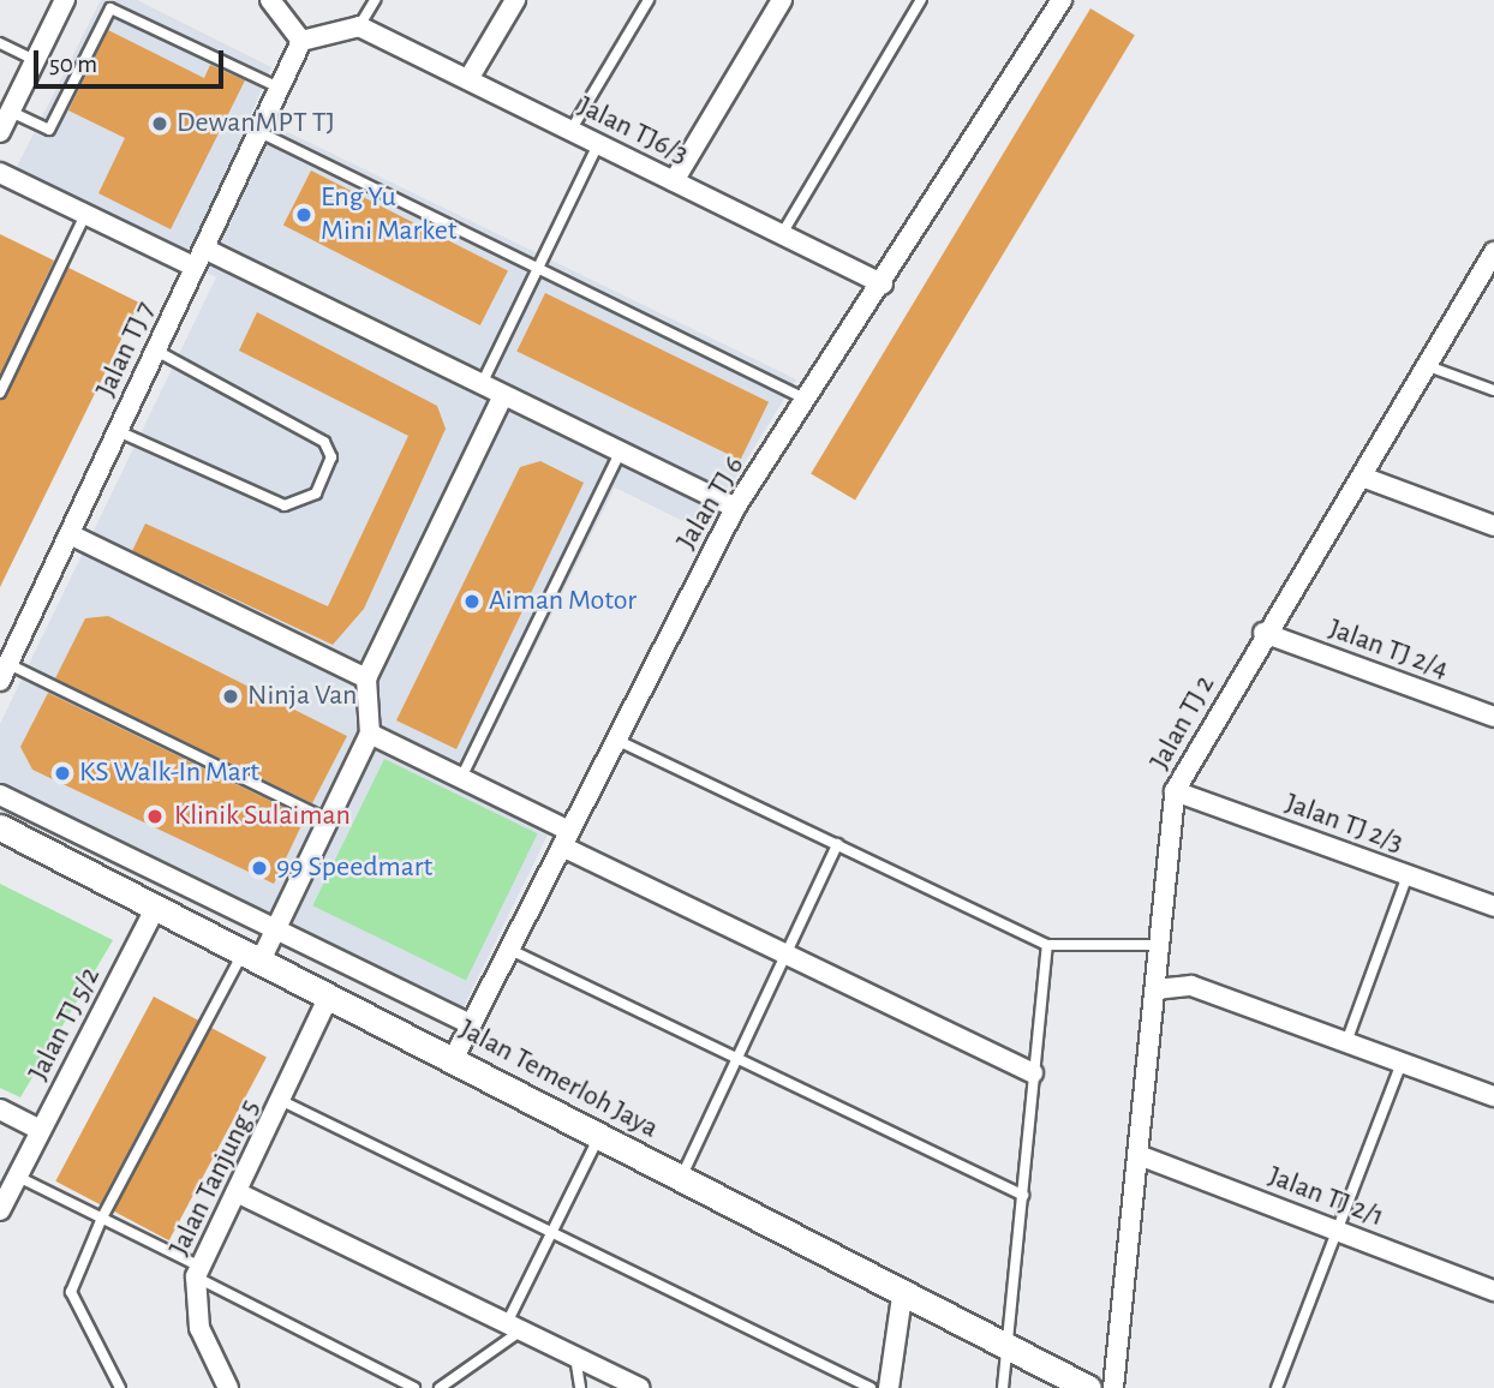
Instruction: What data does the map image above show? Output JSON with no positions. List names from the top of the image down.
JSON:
{
  "streets": {
    "street": [
      "Jalan TJ6/3",
      "Jalan TJ 7",
      "Jalan TJ 6",
      "Jalan TJ 2/4",
      "Jalan TJ 2",
      "Jalan TJ 2/3",
      "Jalan TJ 5/2",
      "Jalan Temerloh Jaya",
      "Jalan Tanjung 5",
      "Jalan TJ 2/1"
    ]
  },
  "crossings": [
    ["Jalan TJ6/3", "Jalan TJ 6"],
    ["Jalan TJ 6", "Jalan Temerloh Jaya"],
    ["Jalan TJ 2/4", "Jalan TJ 2"],
    ["Jalan TJ 2", "Jalan TJ 2/3"],
    ["Jalan TJ 2", "Jalan TJ 2/1"],
    ["Jalan TJ 5/2", "Jalan Temerloh Jaya"],
    ["Jalan Temerloh Jaya", "Jalan Tanjung 5"]
  ],
  "places": [
    "DewanMPT TJ",
    "Eng Yu Mini Market",
    "Aiman Motor",
    "Ninja Van",
    "KS Walk-In Mart",
    "Klinik Sulaiman",
    "99 Speedmart"
  ],
  "scale_bar": "50 m"
}
